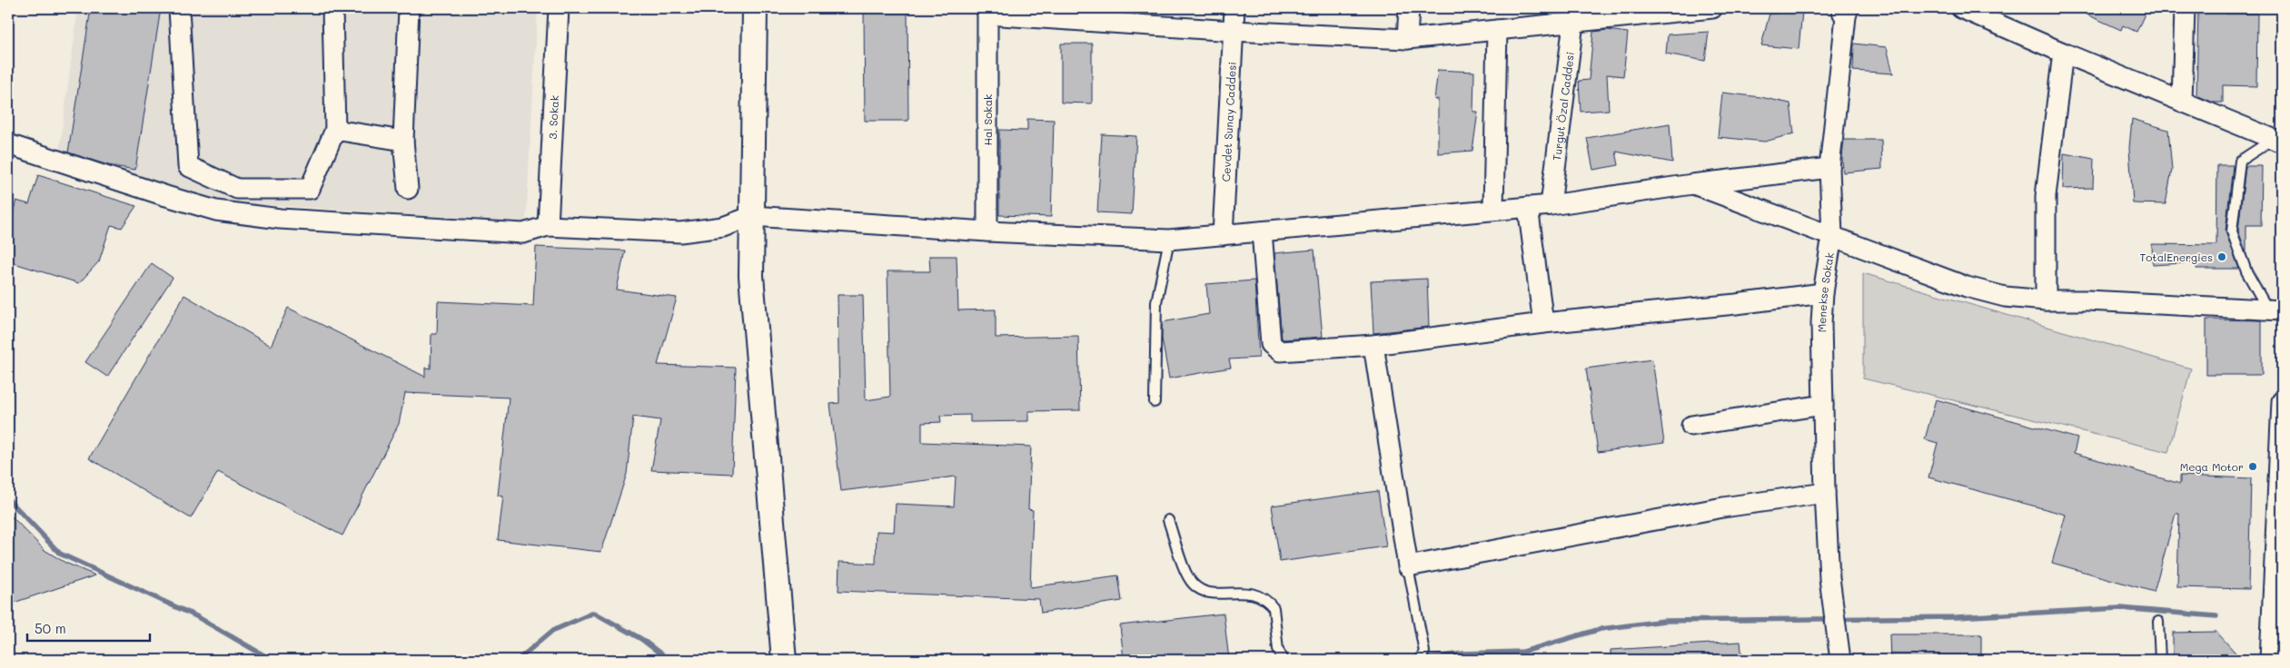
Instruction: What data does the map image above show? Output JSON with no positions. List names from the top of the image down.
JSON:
{
  "streets": {
    "street": [
      "Turgut Özal Caddesi",
      "3. Sokak",
      "Hal Sokak",
      "Cevdet Sunay Caddesi",
      "Menekse Sokak"
    ]
  },
  "places": ["TotalEnergies", "Mega Motor"],
  "scale_bar": "50 m"
}
